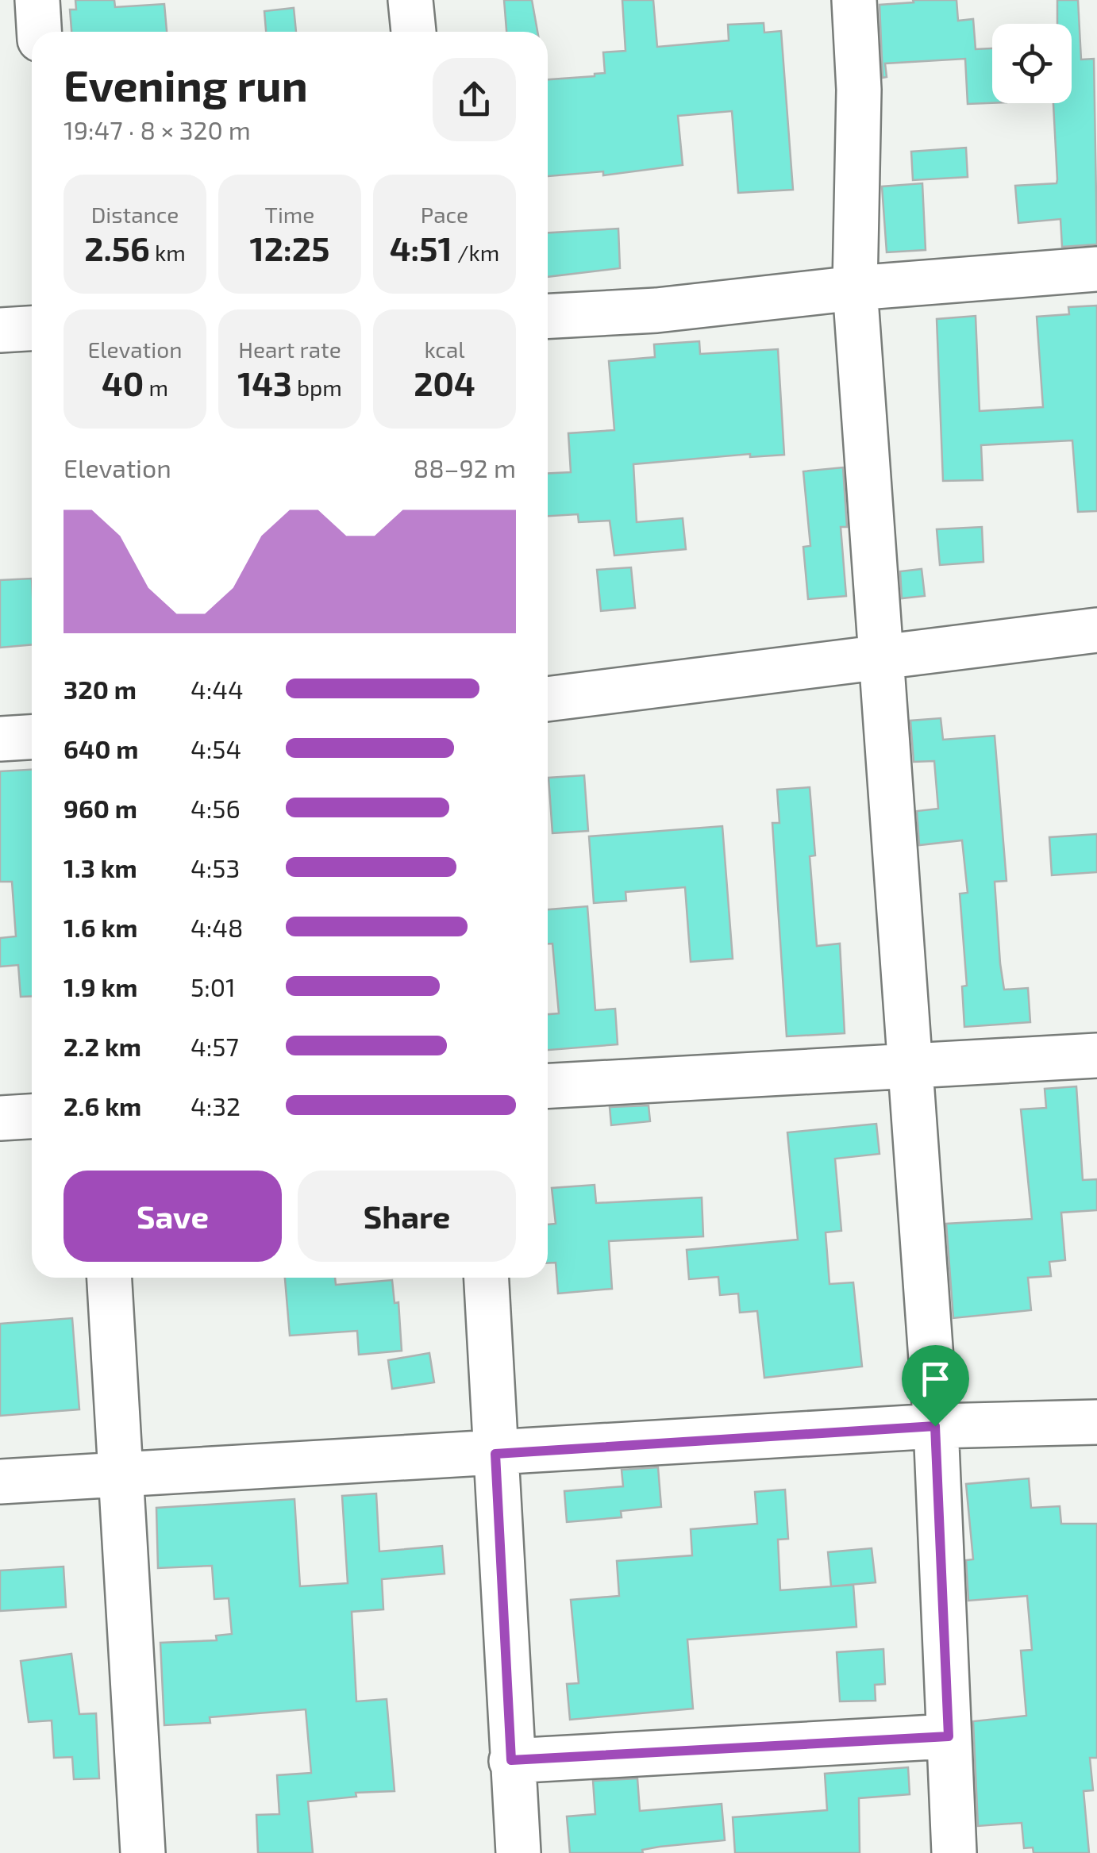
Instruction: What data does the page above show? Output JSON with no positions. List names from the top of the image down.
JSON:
{
  "page": {
    "heading": ["Evening run", "19:47 · 8 × 320 m"],
    "stats": [
      ["Distance", "2.56 km"],
      ["Time", "12:25"],
      ["Pace", "4:51 /km"],
      ["Elevation", "40 m"],
      ["Heart rate", "143 bpm"],
      ["kcal", "204"]
    ],
    "chart": ["Elevation", "88–92 m"],
    "list": [
      {
        "name": "320 m",
        "note": "4:44"
      },
      {
        "name": "640 m",
        "note": "4:54"
      },
      {
        "name": "960 m",
        "note": "4:56"
      },
      {
        "name": "1.3 km",
        "note": "4:53"
      },
      {
        "name": "1.6 km",
        "note": "4:48"
      },
      {
        "name": "1.9 km",
        "note": "5:01"
      },
      {
        "name": "2.2 km",
        "note": "4:57"
      },
      {
        "name": "2.6 km",
        "note": "4:32"
      }
    ],
    "buttons": ["Save", "Share"]
  }
}
